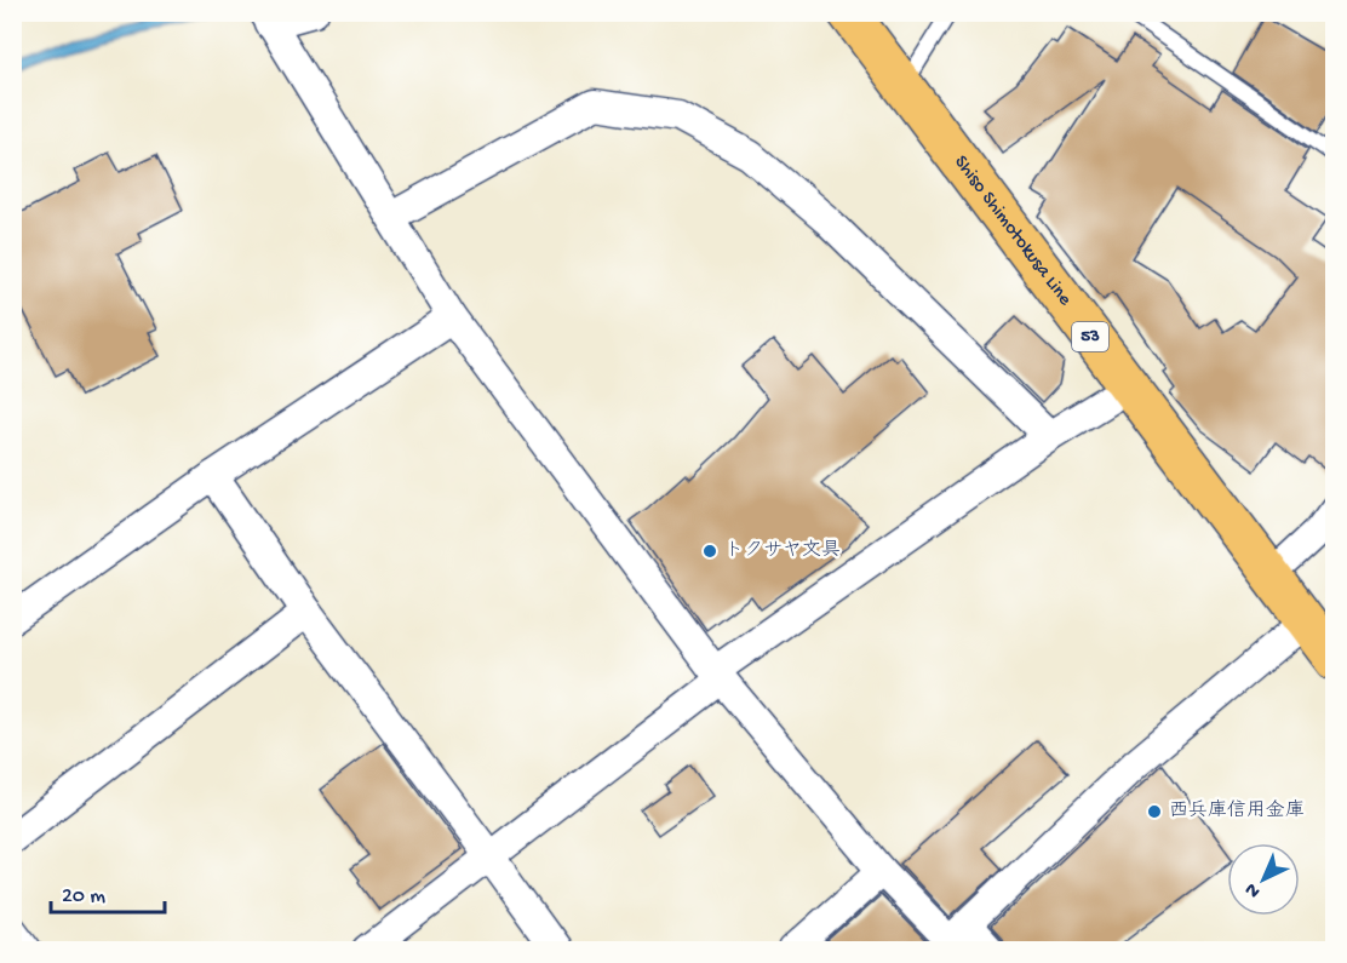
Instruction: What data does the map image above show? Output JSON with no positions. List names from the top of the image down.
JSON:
{
  "streets": {
    "main road": ["Shiso Shimotokusa Line", "53"]
  },
  "places": ["トクサヤ文具", "西兵庫信用金庫"],
  "scale_bar": "20 m",
  "north": "bottom left"
}
